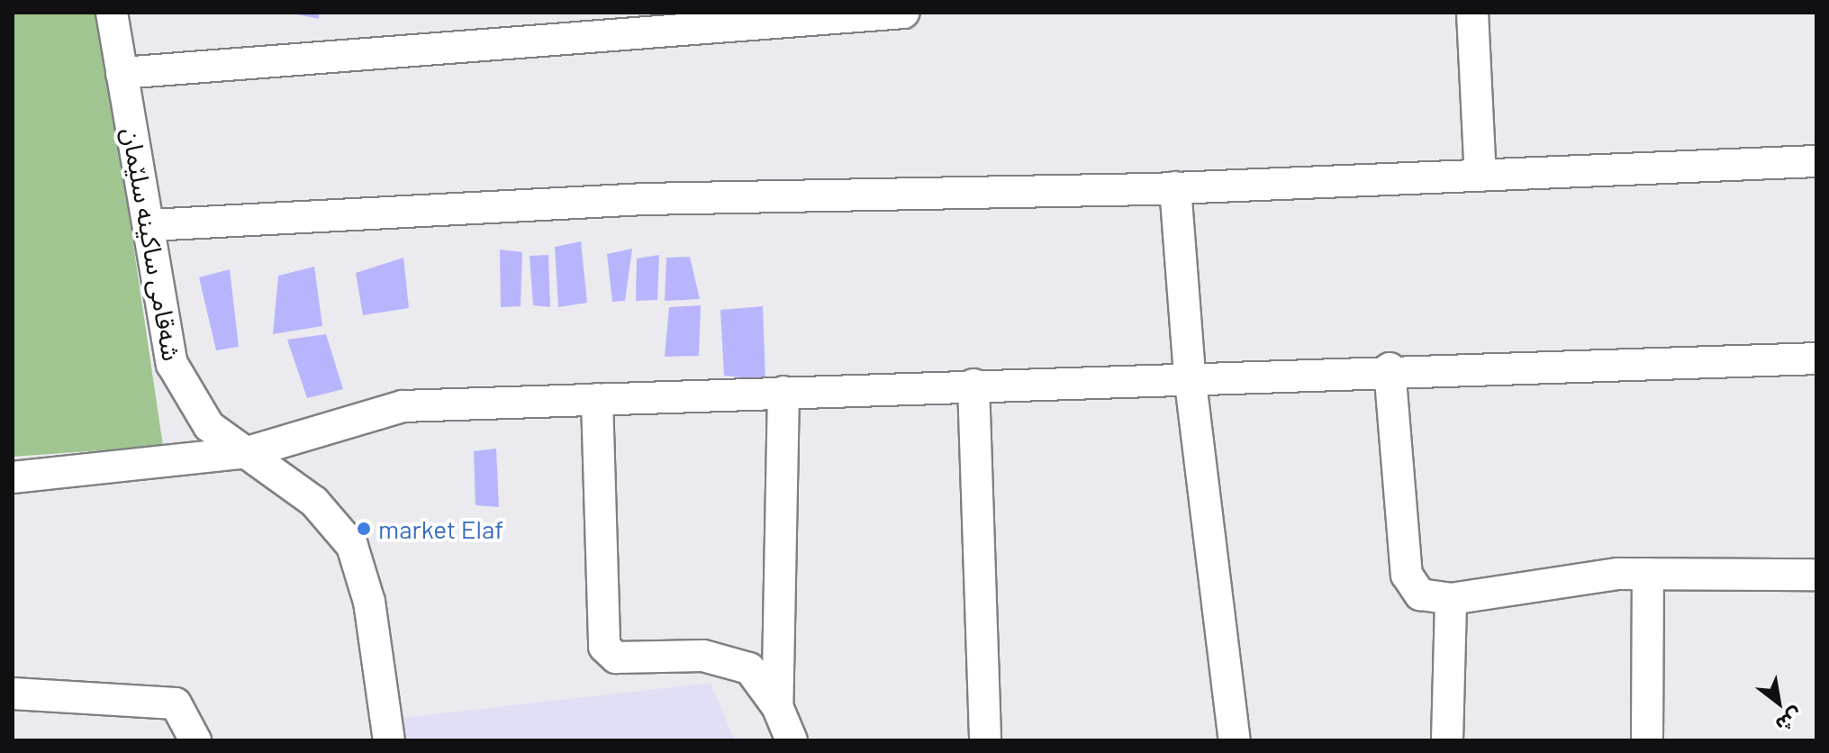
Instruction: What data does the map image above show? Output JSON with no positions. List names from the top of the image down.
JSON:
{
  "streets": {
    "street": ["شەقامی ساکینە سلێمان"]
  },
  "places": ["market Elaf"],
  "north": "bottom right"
}
